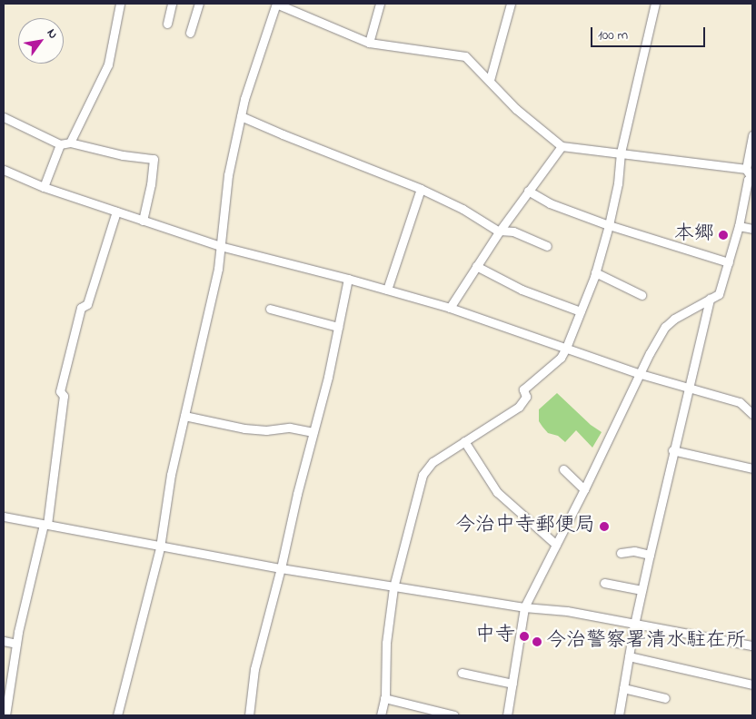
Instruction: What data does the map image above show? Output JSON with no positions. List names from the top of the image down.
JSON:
{
  "places": [
    "本郷",
    "今治中寺郵便局",
    "中寺",
    "今治警察署清水駐在所"
  ],
  "scale_bar": "100 m",
  "north": "top right"
}
